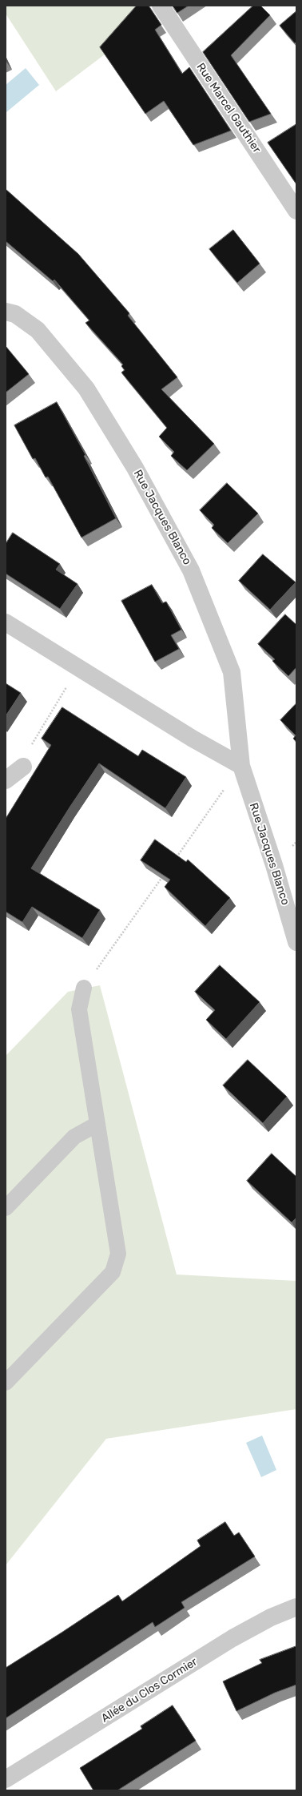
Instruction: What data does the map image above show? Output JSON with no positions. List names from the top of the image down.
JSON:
{
  "streets": {
    "street": ["Rue Marcel Gauthier", "Rue Jacques Blanco", "Allée du Clos Cormier"]
  }
}
